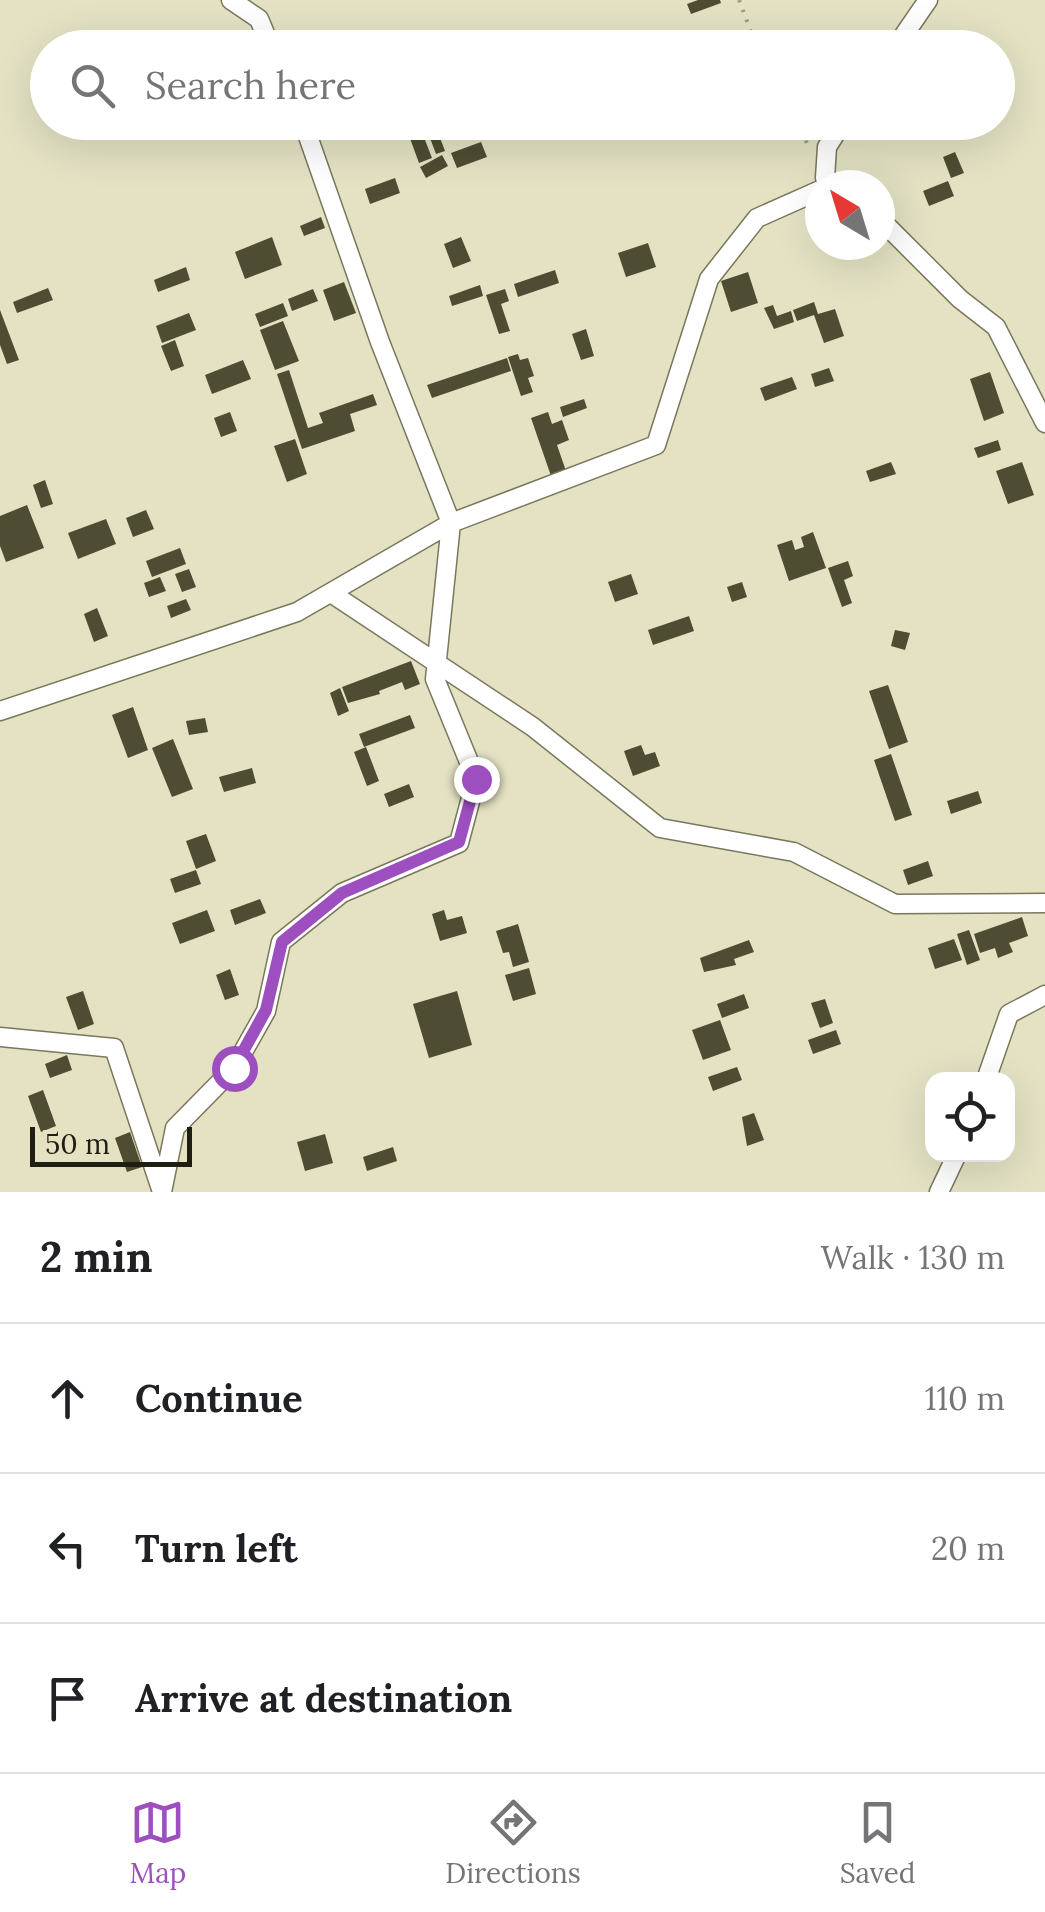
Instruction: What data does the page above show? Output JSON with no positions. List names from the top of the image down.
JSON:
{
  "scale_bar": "50 m",
  "north": "top left",
  "page": {
    "search": "Search here",
    "scale": "50 m",
    "heading": ["2 min", "Walk · 130 m"],
    "list": [
      ["Continue", "110 m"],
      ["Turn left", "20 m"],
      "Arrive at destination"
    ],
    "nav": ["Map", "Directions", "Saved"]
  }
}
